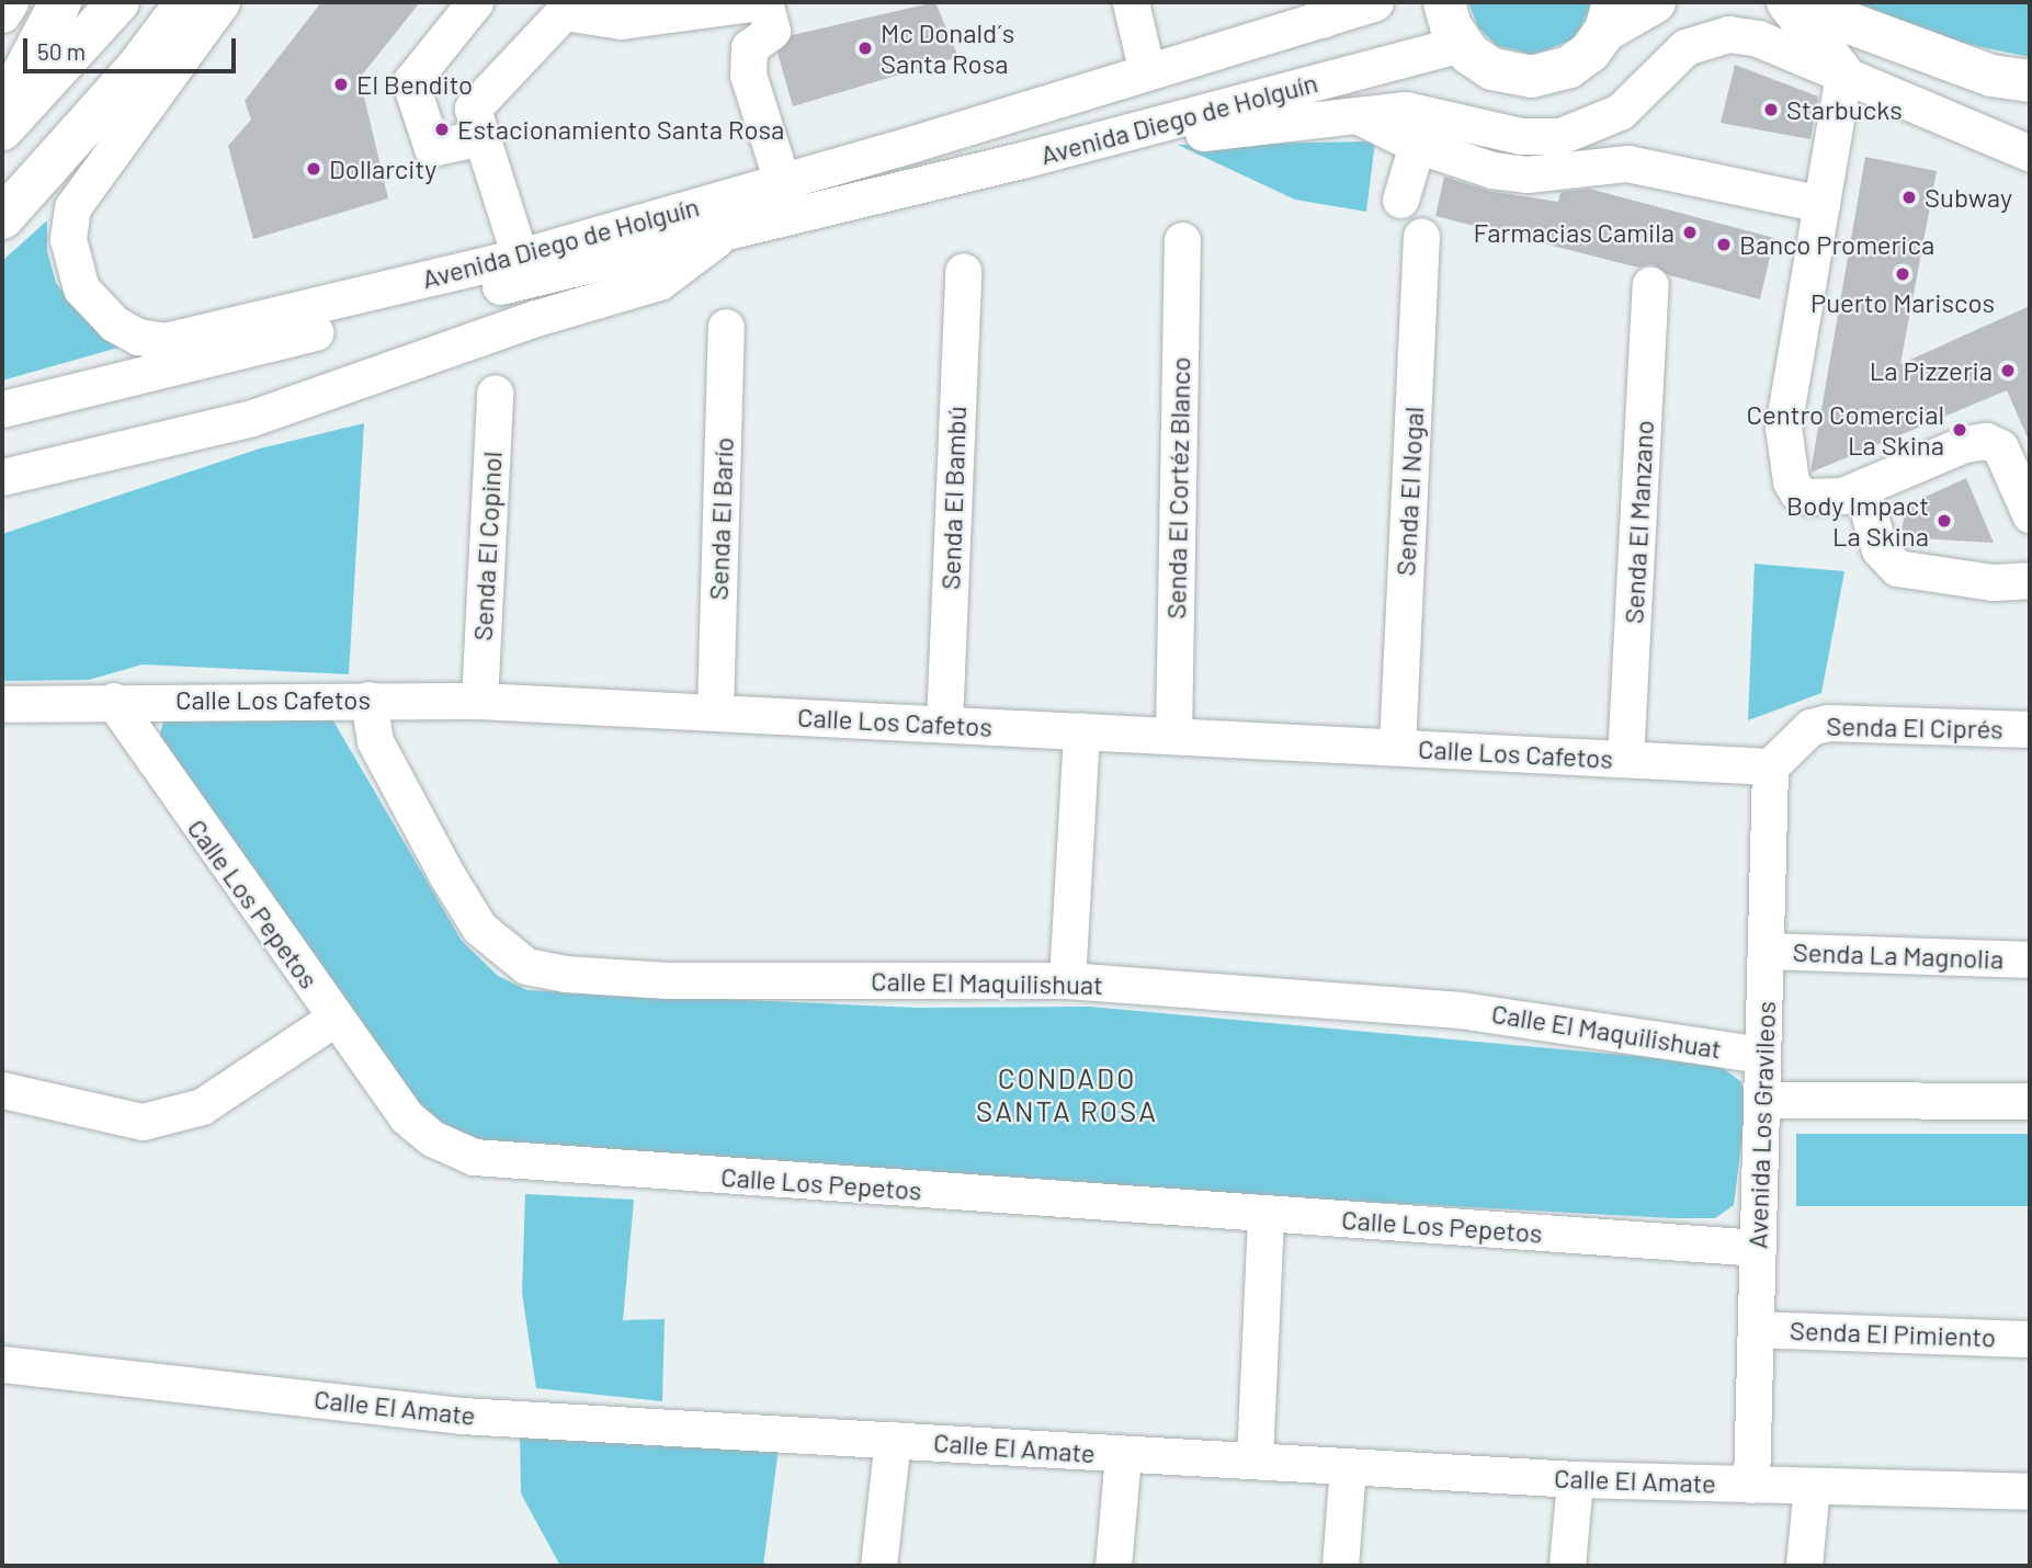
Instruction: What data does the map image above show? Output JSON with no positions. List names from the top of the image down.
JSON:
{
  "streets": {
    "street": [
      "Avenida Diego de Holguín",
      "Senda El Cortéz Blanco",
      "Senda El Nogal",
      "Senda El Bambú",
      "Senda El Barío",
      "Senda El Manzano",
      "Senda El Copinol",
      "Calle Los Cafetos",
      "Senda El Ciprés",
      "Calle Los Pepetos",
      "Senda La Magnolia",
      "Calle El Maquilishuat",
      "Avenida Los Gravileos",
      "Senda El Pimiento",
      "Calle El Amate"
    ]
  },
  "crossings": [
    ["Senda El Cortéz Blanco", "Calle Los Cafetos"],
    ["Senda El Nogal", "Calle Los Cafetos"],
    ["Senda El Bambú", "Calle Los Cafetos"],
    ["Senda El Barío", "Calle Los Cafetos"],
    ["Senda El Manzano", "Calle Los Cafetos"],
    ["Senda El Copinol", "Calle Los Cafetos"],
    ["Calle Los Cafetos", "Senda El Ciprés"],
    ["Calle Los Cafetos", "Calle Los Pepetos"],
    ["Calle Los Cafetos", "Calle El Maquilishuat"],
    ["Calle Los Cafetos", "Avenida Los Gravileos"],
    ["Senda El Ciprés", "Avenida Los Gravileos"],
    ["Calle Los Pepetos", "Avenida Los Gravileos"],
    ["Senda La Magnolia", "Avenida Los Gravileos"],
    ["Calle El Maquilishuat", "Avenida Los Gravileos"],
    ["Avenida Los Gravileos", "Senda El Pimiento"],
    ["Avenida Los Gravileos", "Calle El Amate"]
  ],
  "districts": ["CONDADO SANTA ROSA"],
  "places": [
    "Mc Donald´s Santa Rosa",
    "El Bendito",
    "Starbucks",
    "Estacionamiento Santa Rosa",
    "Dollarcity",
    "Subway",
    "Farmacias Camila",
    "Banco Promerica",
    "Puerto Mariscos",
    "La Pizzeria",
    "Centro Comercial La Skina",
    "Body Impact La Skina"
  ],
  "scale_bar": "50 m"
}
